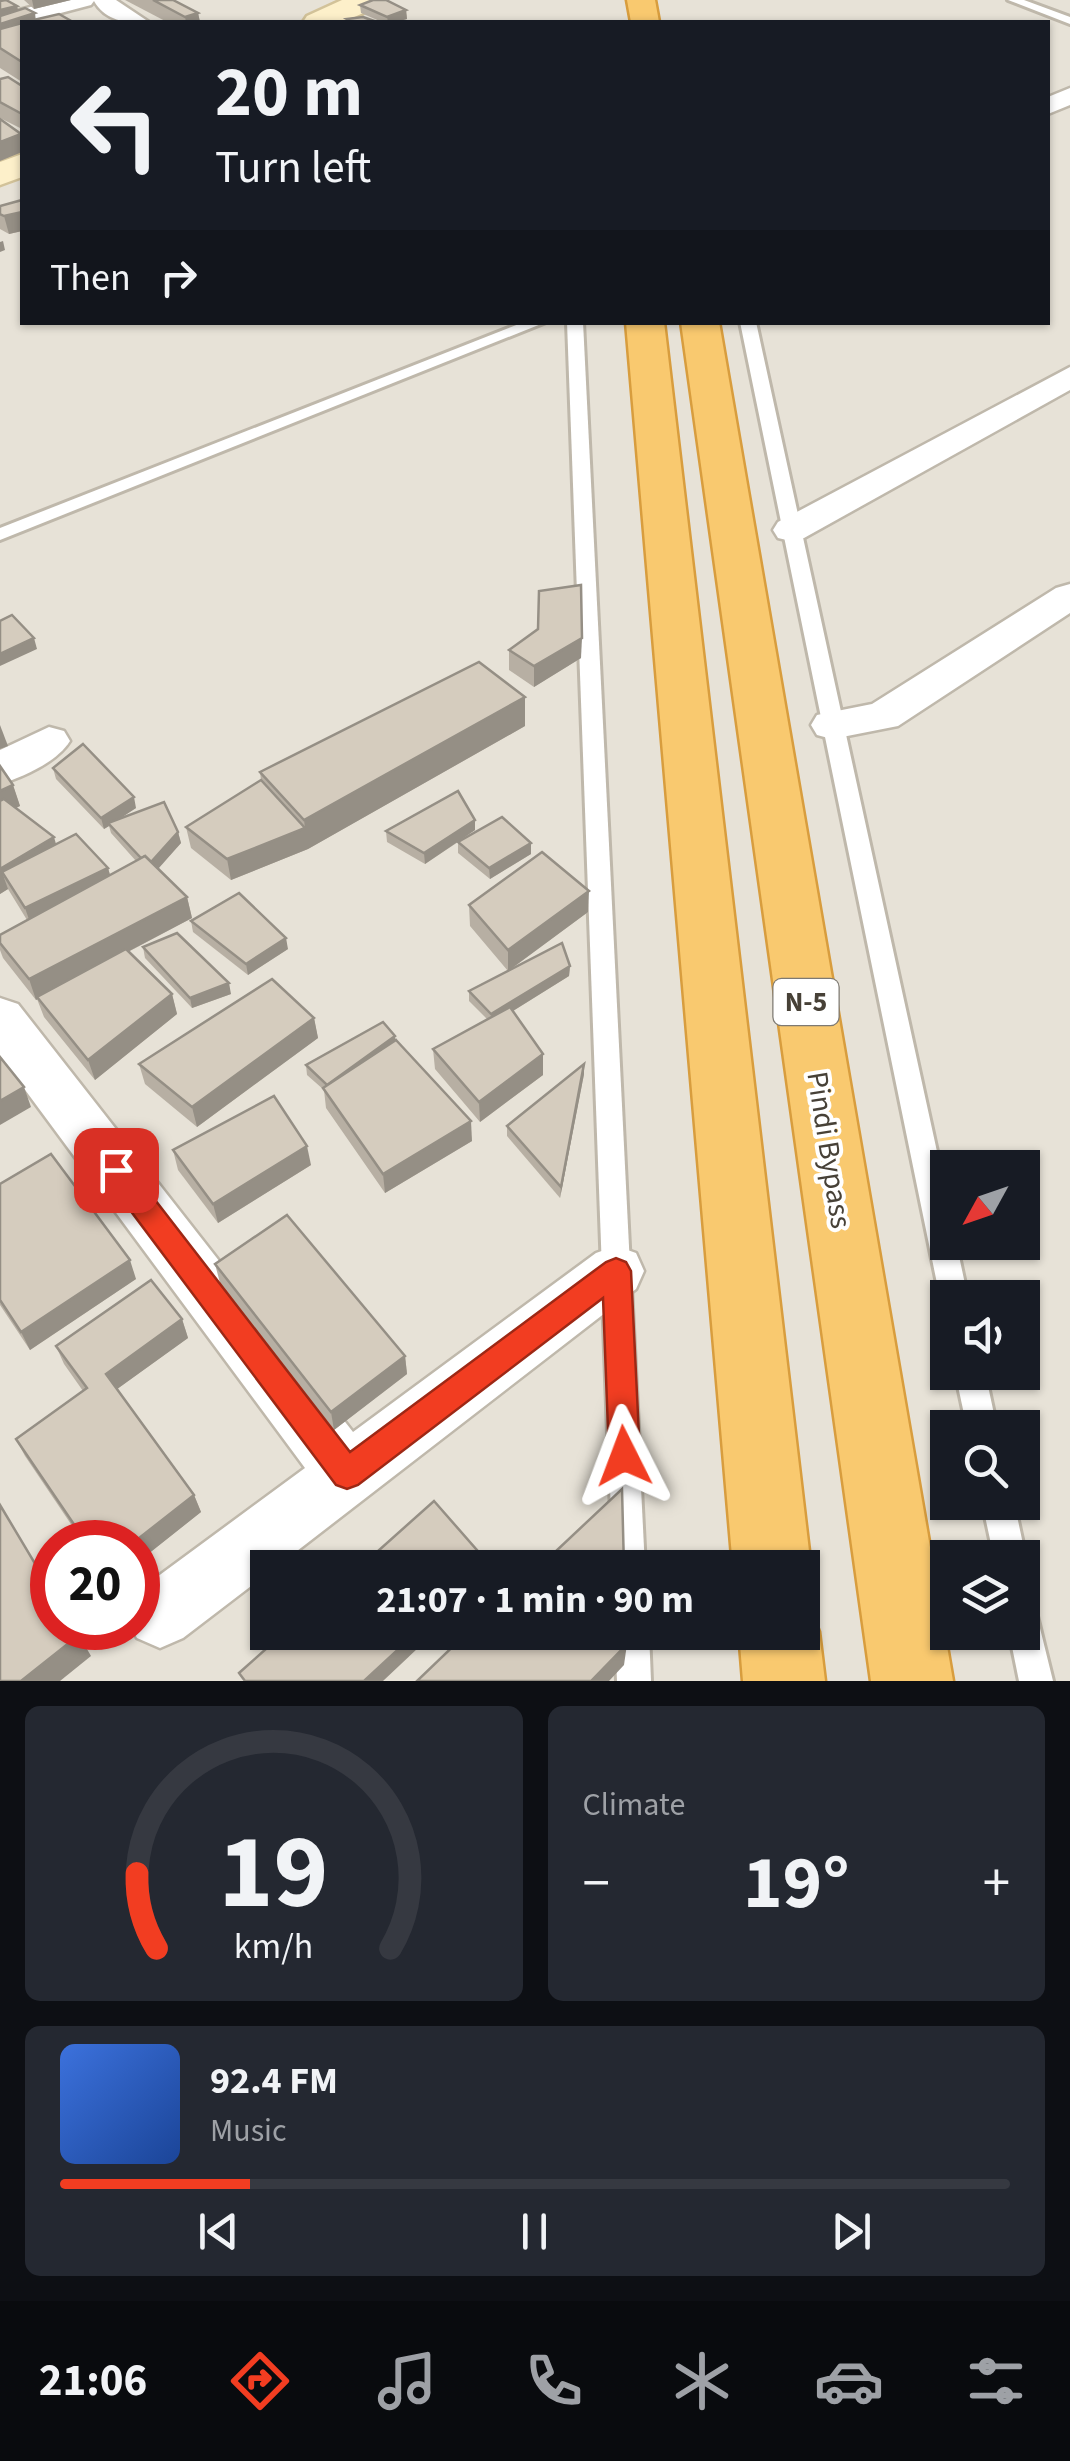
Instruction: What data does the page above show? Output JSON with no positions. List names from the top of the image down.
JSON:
{
  "streets": {
    "highway": ["N-5", "Pindi Bypass"]
  },
  "north": "bottom left",
  "page": {
    "turn": ["20 m", "Turn left"],
    "then": "Then",
    "limit": "20",
    "trip": "21:07 · 1 min · 90 m",
    "tile": "Climate",
    "heat": ["−", "19°", "+"],
    "song": ["92.4 FM", "Music"],
    "tabs": "21:06",
    "gauge": ["19", "km/h"]
  }
}
